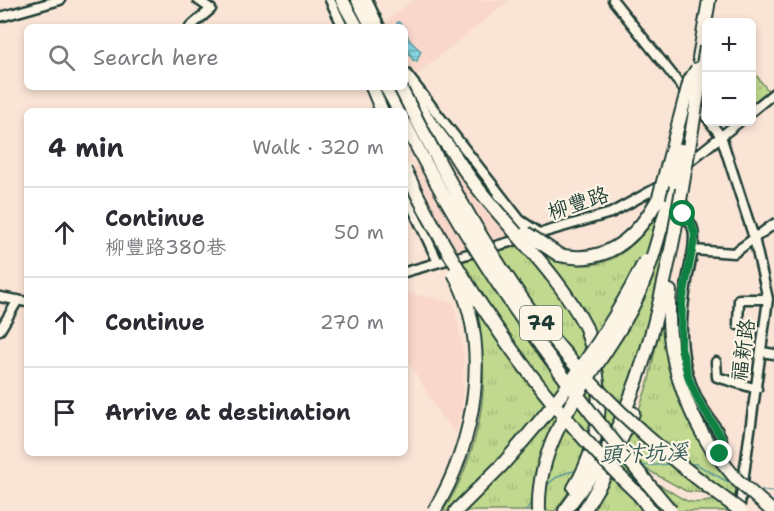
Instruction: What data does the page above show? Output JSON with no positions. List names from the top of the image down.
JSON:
{
  "streets": {
    "highway": ["74"],
    "street": ["柳豐路", "福新路"]
  },
  "crossings": [
    ["柳豐路", "福新路"],
    ["74", "福新路"]
  ],
  "water": ["頭汴坑溪"],
  "page": {
    "map_buttons": ["+", "−"],
    "search": "Search here",
    "heading": ["4 min", "Walk · 320 m"],
    "list": [
      ["Continue", "柳豐路380巷", "50 m"],
      ["Continue", "270 m"],
      "Arrive at destination"
    ]
  }
}
